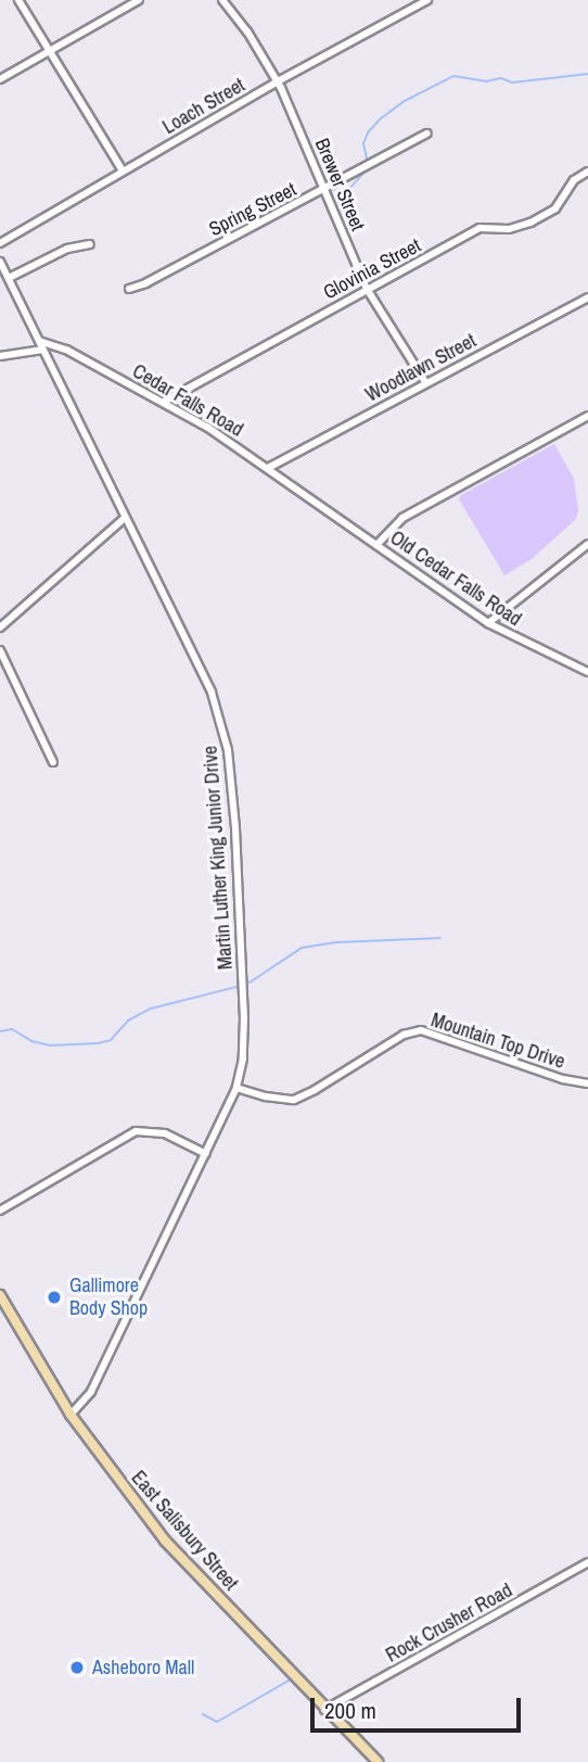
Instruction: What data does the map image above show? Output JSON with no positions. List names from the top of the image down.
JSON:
{
  "streets": {
    "main road": ["East Salisbury Street"],
    "street": [
      "Loach Street",
      "Brewer Street",
      "Spring Street",
      "Glovinia Street",
      "Woodlawn Street",
      "Cedar Falls Road",
      "Old Cedar Falls Road",
      "Martin Luther King Junior Drive",
      "Mountain Top Drive",
      "Rock Crusher Road"
    ]
  },
  "crossings": [
    ["Loach Street", "Brewer Street"],
    ["Brewer Street", "Spring Street"],
    ["Brewer Street", "Glovinia Street"],
    ["Brewer Street", "Woodlawn Street"],
    ["Glovinia Street", "Cedar Falls Road"],
    ["Woodlawn Street", "Cedar Falls Road"],
    ["Cedar Falls Road", "Old Cedar Falls Road"],
    ["Cedar Falls Road", "Martin Luther King Junior Drive"],
    ["Martin Luther King Junior Drive", "Mountain Top Drive"],
    ["Martin Luther King Junior Drive", "East Salisbury Street"],
    ["East Salisbury Street", "Rock Crusher Road"]
  ],
  "places": ["Gallimore Body Shop", "Asheboro Mall"],
  "scale_bar": "200 m"
}
